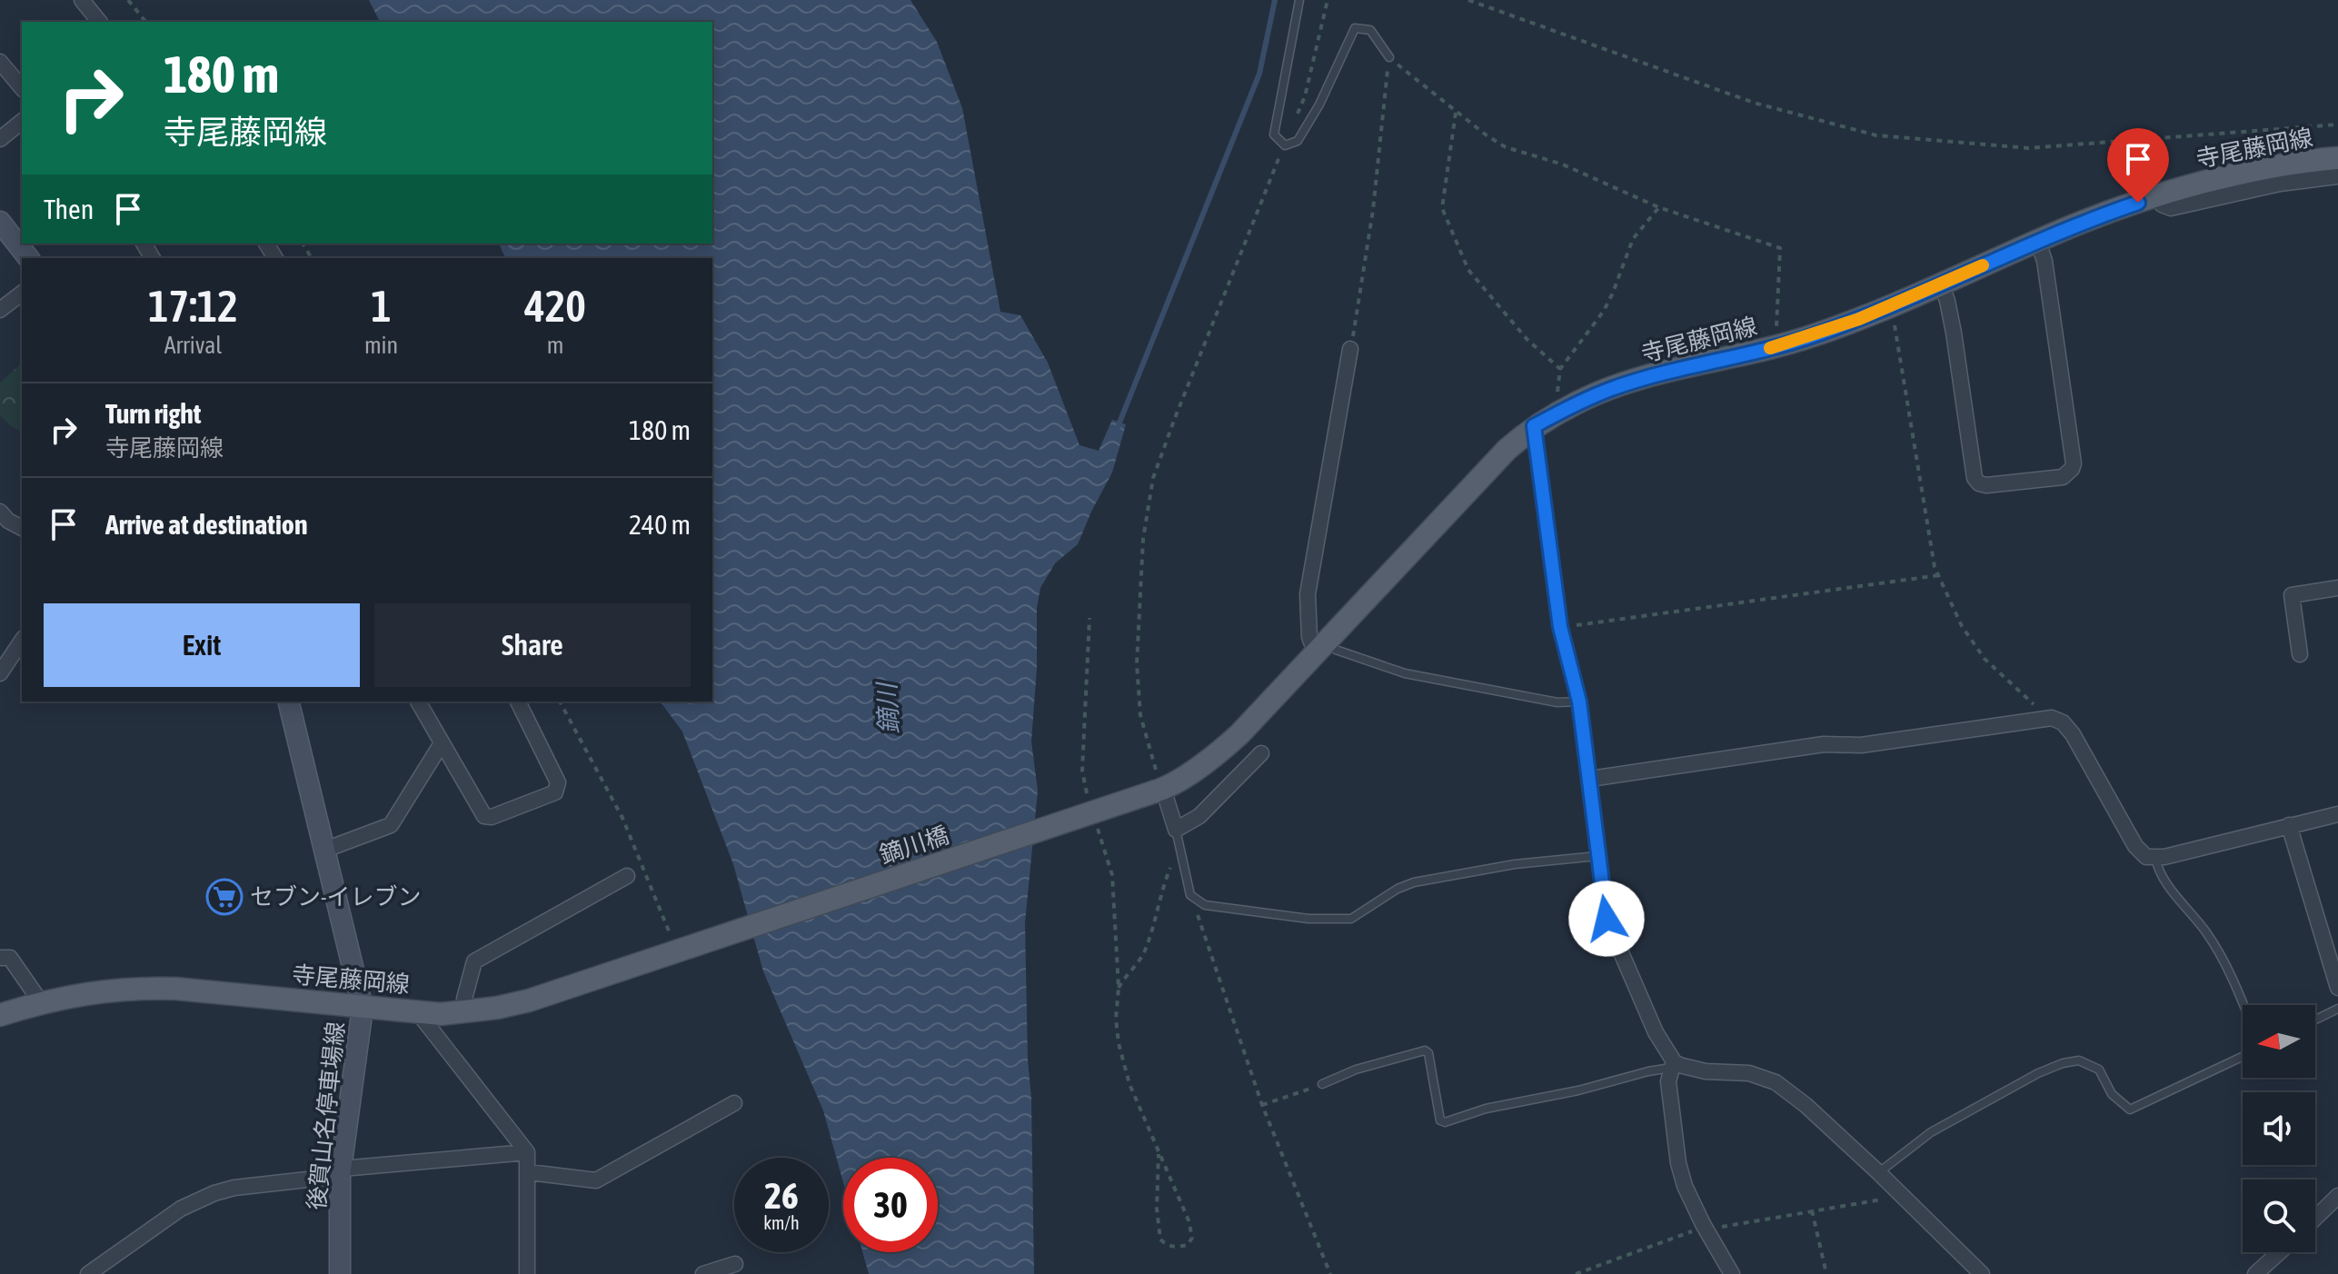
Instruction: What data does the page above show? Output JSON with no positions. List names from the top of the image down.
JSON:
{
  "streets": {
    "main road": ["寺尾藤岡線", "鏑川橋"],
    "street": ["後賀山名停車場線"]
  },
  "crossings": [
    ["寺尾藤岡線", "鏑川橋"],
    ["寺尾藤岡線", "後賀山名停車場線"]
  ],
  "water": ["鏑川"],
  "places": {
    "supermarket": ["セブン-イレブン"]
  },
  "north": "left",
  "page": {
    "turn": ["180 m", "寺尾藤岡線"],
    "then": "Then",
    "eta": [
      "17:12",
      "Arrival",
      "1",
      "min",
      "420",
      "m"
    ],
    "list": [
      {
        "name": "Turn right",
        "note": "寺尾藤岡線",
        "value": "180 m"
      },
      {
        "name": "Arrive at destination",
        "value": "240 m"
      }
    ],
    "buttons": ["Exit", "Share"],
    "speed": "26 km/h",
    "limit": "30"
  }
}
